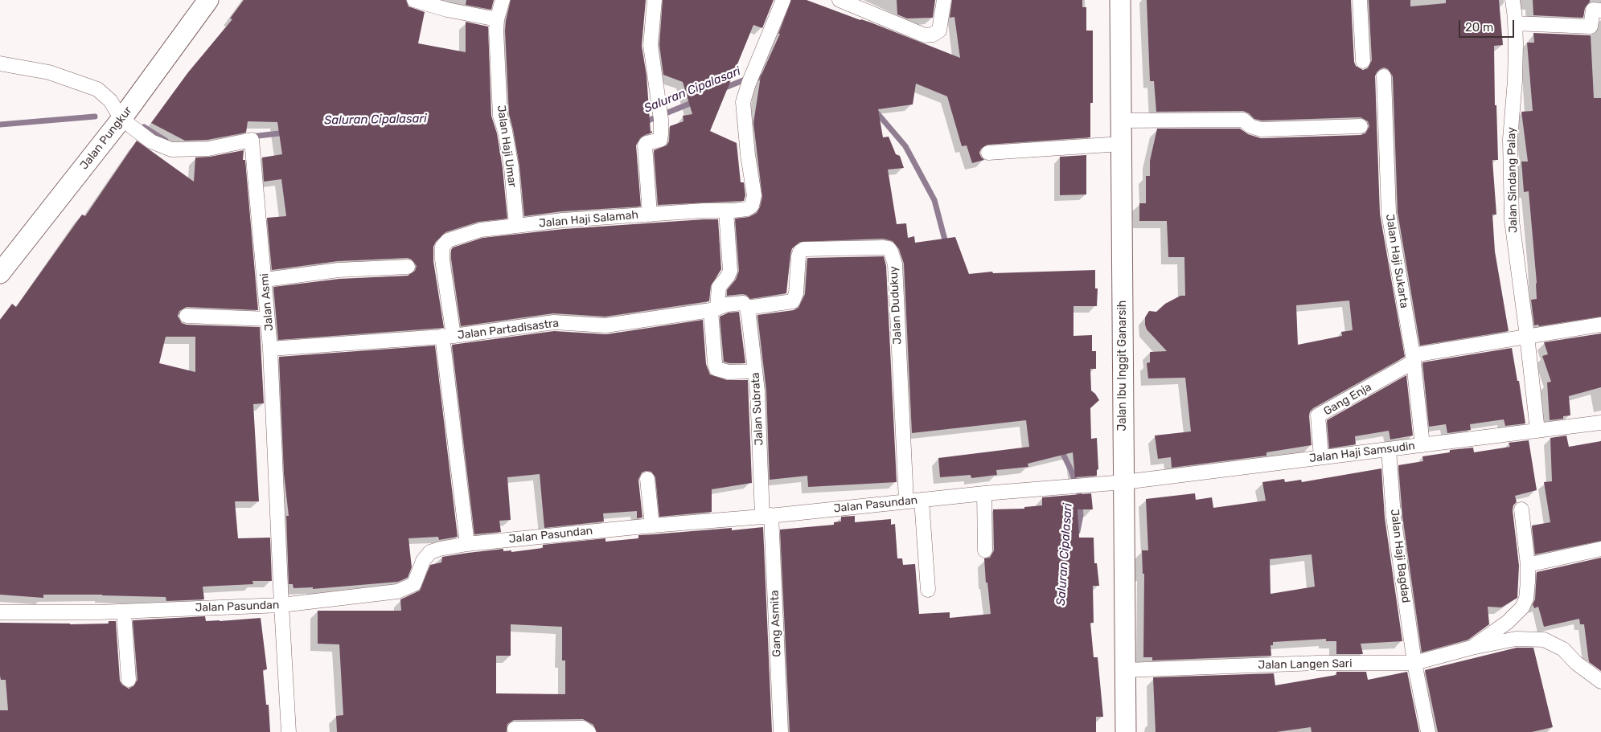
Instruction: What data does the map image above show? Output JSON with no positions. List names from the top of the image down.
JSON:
{
  "streets": {
    "main road": ["Jalan Pungkur", "Jalan Ibu Inggit Ganarsih"],
    "street": [
      "Jalan Haji Umar",
      "Jalan Sindang Palay",
      "Jalan Haji Salamah",
      "Jalan Haji Sukarta",
      "Jalan Asmi",
      "Jalan Dudukuy",
      "Jalan Partadisastra",
      "Gang Enja",
      "Jalan Subrata",
      "Jalan Haji Samsudin",
      "Jalan Pasundan",
      "Jalan Haji Bagdad",
      "Gang Asmita",
      "Jalan Langen Sari"
    ]
  },
  "crossings": [
    ["Jalan Pungkur", "Jalan Asmi"],
    ["Jalan Haji Umar", "Jalan Haji Salamah"],
    ["Jalan Sindang Palay", "Jalan Haji Samsudin"],
    ["Jalan Haji Sukarta", "Gang Enja"],
    ["Jalan Haji Sukarta", "Jalan Haji Samsudin"],
    ["Jalan Asmi", "Jalan Partadisastra"],
    ["Jalan Asmi", "Jalan Pasundan"],
    ["Jalan Dudukuy", "Jalan Partadisastra"],
    ["Jalan Dudukuy", "Jalan Subrata"],
    ["Jalan Dudukuy", "Jalan Pasundan"],
    ["Jalan Partadisastra", "Jalan Subrata"],
    ["Jalan Ibu Inggit Ganarsih", "Jalan Haji Samsudin"],
    ["Jalan Ibu Inggit Ganarsih", "Jalan Pasundan"],
    ["Jalan Ibu Inggit Ganarsih", "Jalan Langen Sari"],
    ["Gang Enja", "Jalan Haji Samsudin"],
    ["Jalan Subrata", "Jalan Pasundan"],
    ["Jalan Subrata", "Gang Asmita"],
    ["Jalan Haji Samsudin", "Jalan Pasundan"],
    ["Jalan Haji Samsudin", "Jalan Haji Bagdad"],
    ["Jalan Pasundan", "Gang Asmita"],
    ["Jalan Haji Bagdad", "Jalan Langen Sari"]
  ],
  "water": ["Saluran Cipalasari"],
  "scale_bar": "20 m"
}
